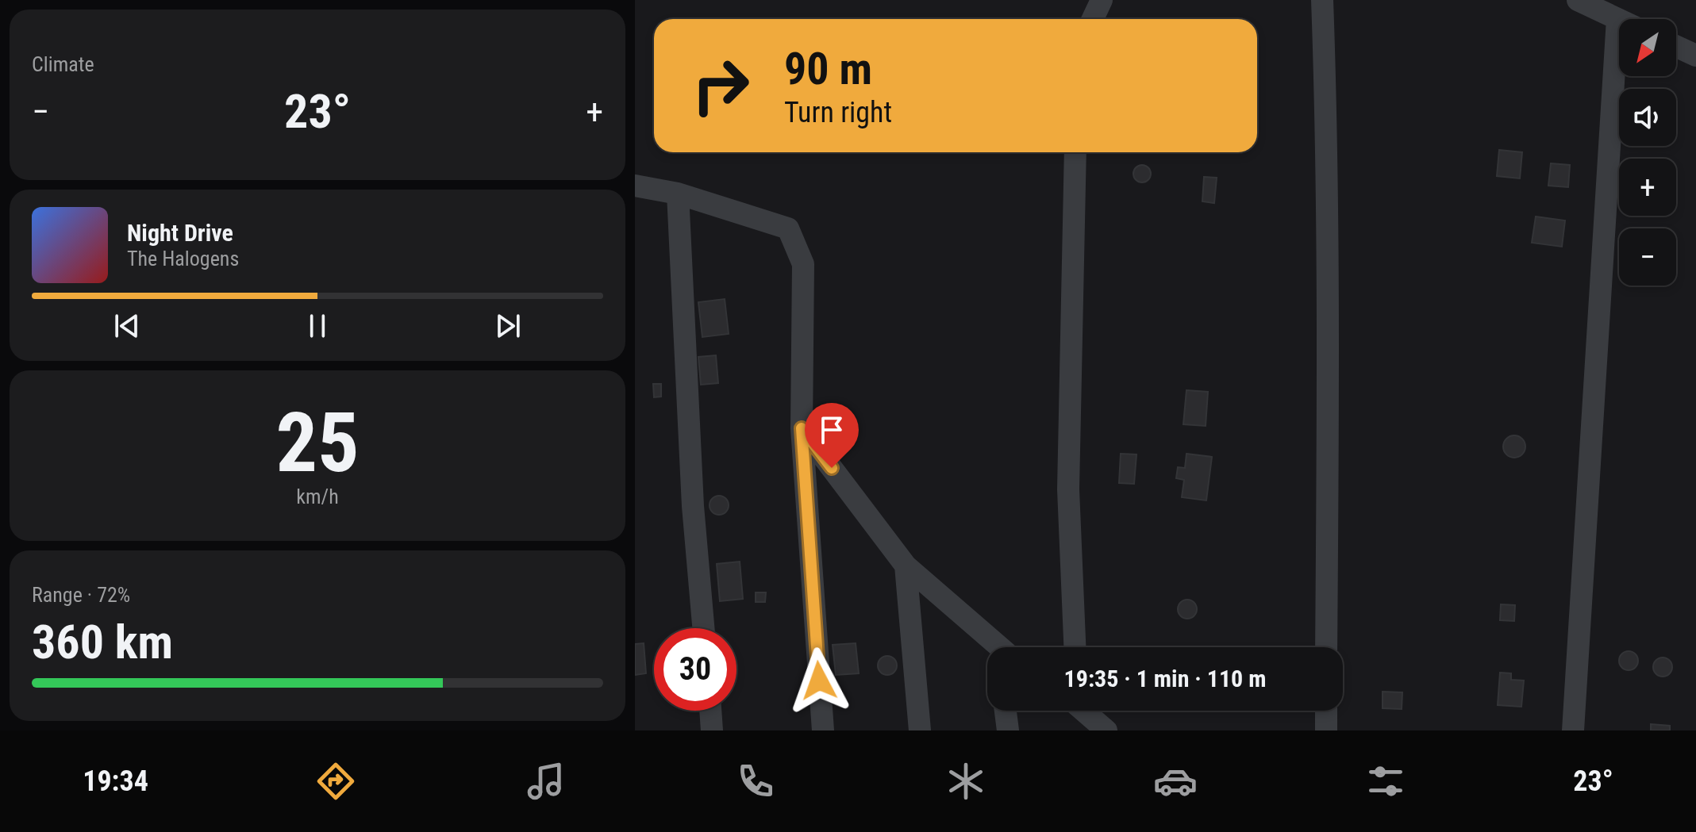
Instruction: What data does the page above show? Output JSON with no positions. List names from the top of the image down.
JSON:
{
  "north": "bottom left",
  "page": {
    "tile": [
      "Climate",
      ["25", "km/h"],
      ["Range · 72%", "360 km"]
    ],
    "map_buttons": ["+", "−"],
    "turn": ["90 m", "Turn right"],
    "heat": ["−", "23°", "+"],
    "song": ["Night Drive", "The Halogens"],
    "limit": "30",
    "trip": "19:35 · 1 min · 110 m",
    "tabs": ["19:34", "23°"]
  }
}
